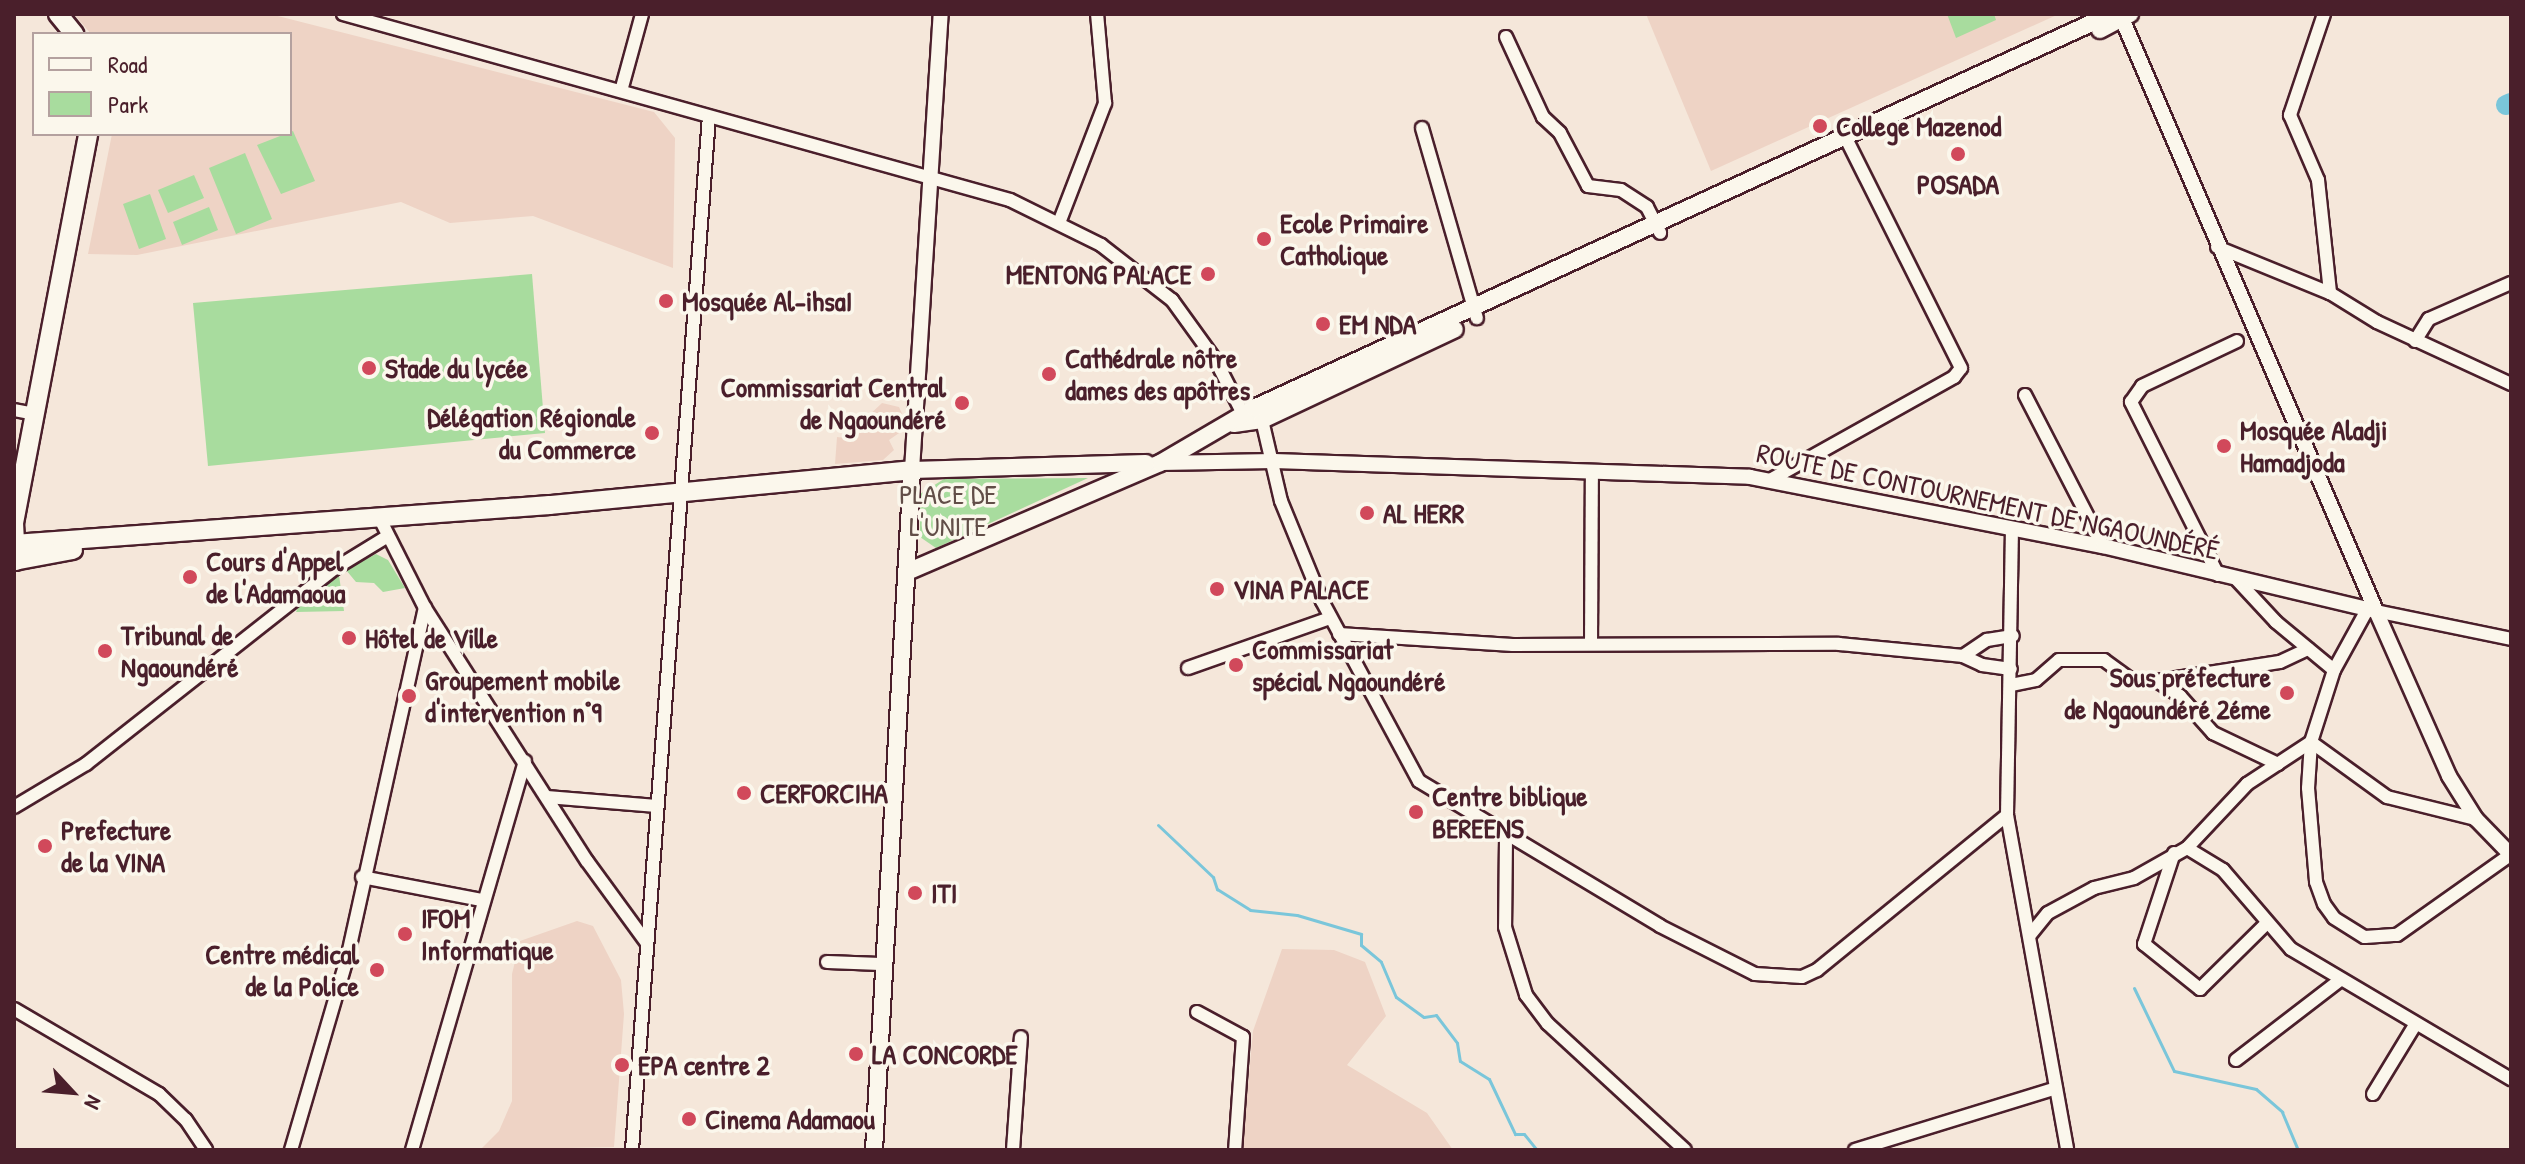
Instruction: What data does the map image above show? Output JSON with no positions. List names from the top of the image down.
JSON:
{
  "streets": {
    "street": ["ROUTE DE CONTOURNEMENT DE NGAOUNDÉRÉ"]
  },
  "parks": ["PLACE DE L'UNITE"],
  "places": [
    "College Mazenod",
    "POSADA",
    "Ecole Primaire Catholique",
    "MENTONG PALACE",
    "Mosquée Al-ihsaI",
    "EM NDA",
    "Stade du lycée",
    "Cathédrale nôtre dames des apôtres",
    "Commissariat Central de Ngaoundéré",
    "Délégation Régionale du Commerce",
    "Mosquée Aladji Hamadjoda",
    "AL HERR",
    "Cours d'Appel de l'Adamaoua",
    "VINA PALACE",
    "Hôtel de Ville",
    "Tribunal de Ngaoundéré",
    "Commissariat spécial Ngaoundéré",
    "Sous préfecture de Ngaoundéré 2éme",
    "Groupement mobile d'intervention n°9",
    "CERFORCIHA",
    "Centre biblique BEREENS",
    "Prefecture de la VINA",
    "ITI",
    "IFOM Informatique",
    "Centre médical de la Police",
    "LA CONCORDE",
    "EPA centre 2",
    "Cinema Adamaou"
  ],
  "legend": ["Road", "Park"],
  "north": "bottom right"
}
